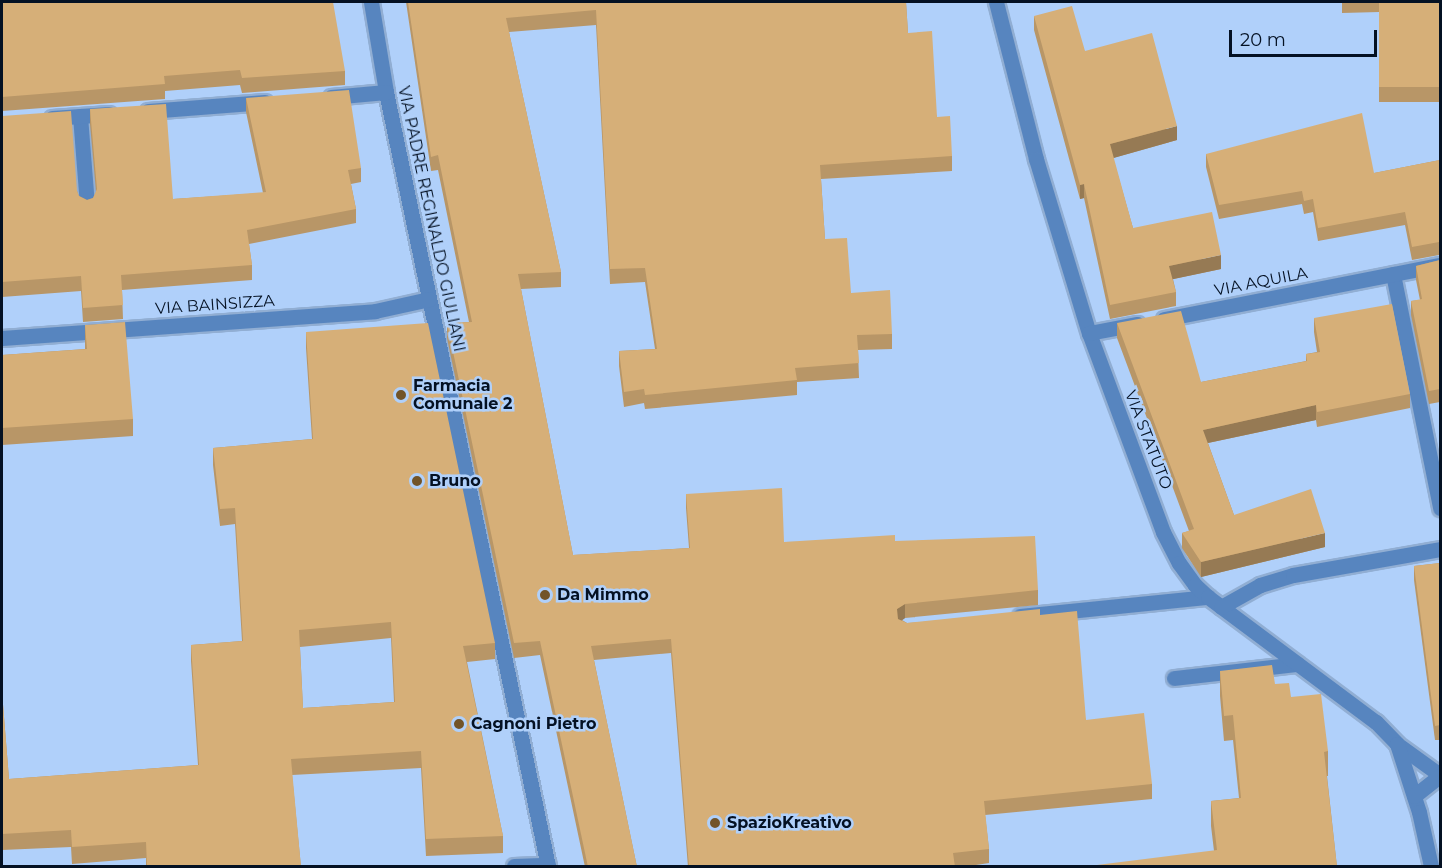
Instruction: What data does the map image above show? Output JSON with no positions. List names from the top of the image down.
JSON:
{
  "streets": {
    "street": [
      "VIA PADRE REGINALDO GIULIANI",
      "VIA AQUILA",
      "VIA BAINSIZZA",
      "VIA STATUTO"
    ]
  },
  "crossings": [
    ["VIA PADRE REGINALDO GIULIANI", "VIA BAINSIZZA"],
    ["VIA AQUILA", "VIA STATUTO"]
  ],
  "places": [
    "Farmacia Comunale 2",
    "Bruno",
    "Da Mimmo",
    "Cagnoni Pietro",
    "SpazioKreativo"
  ],
  "scale_bar": "20 m"
}
